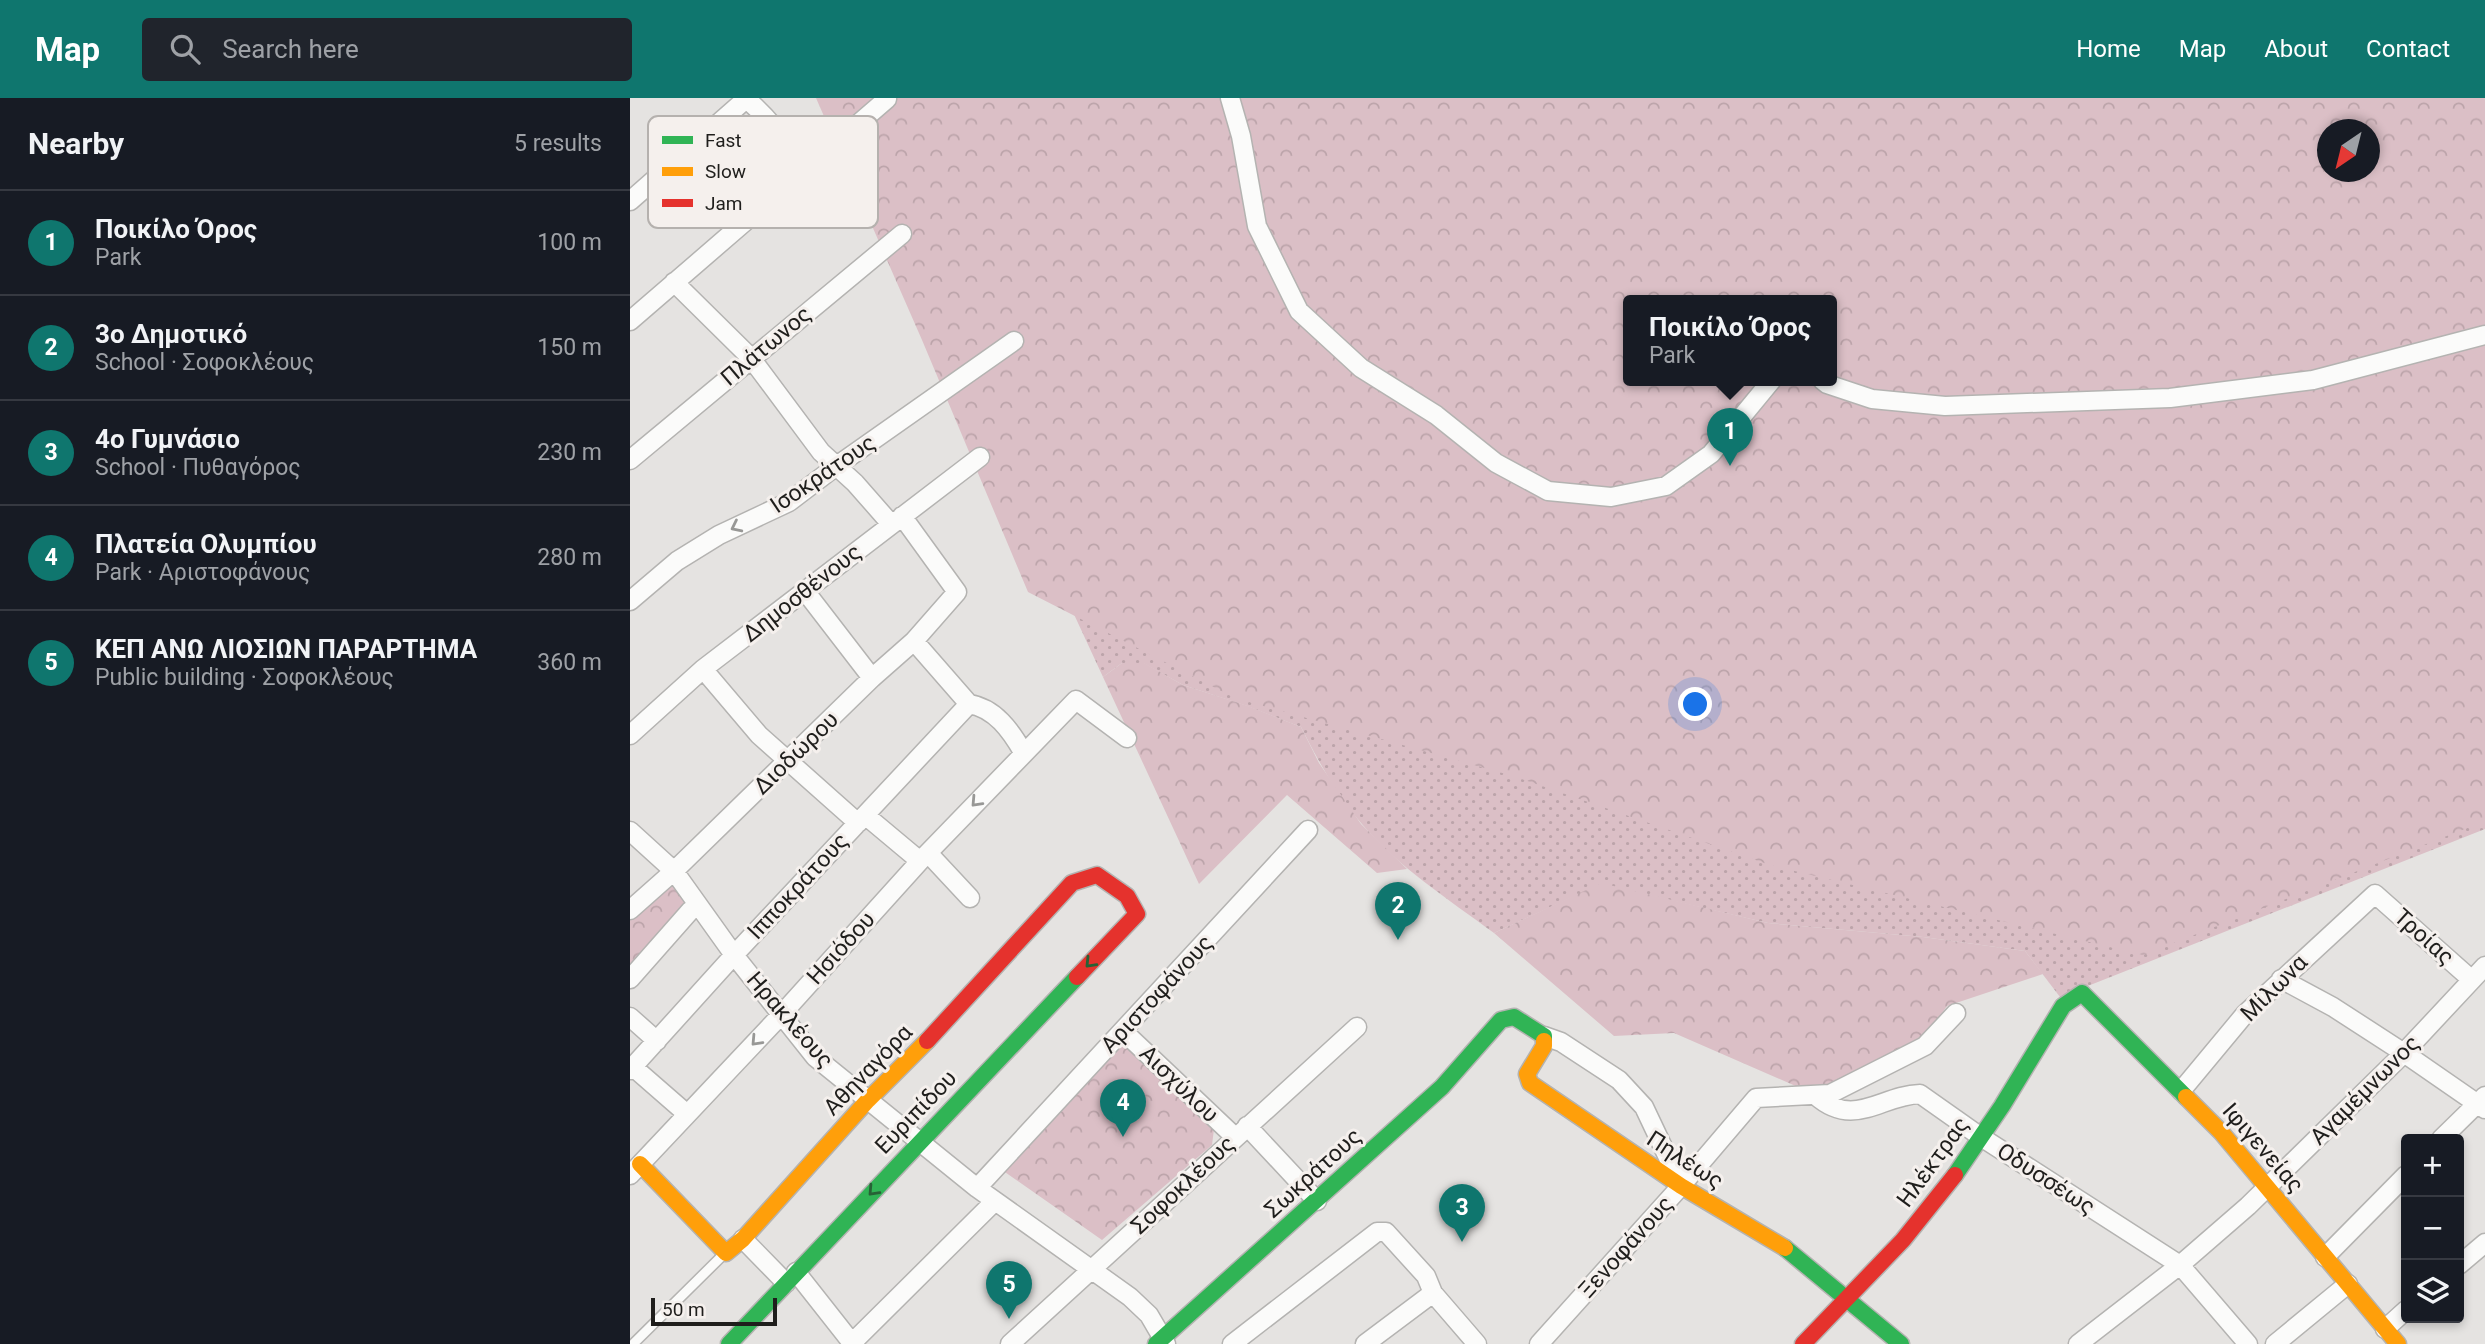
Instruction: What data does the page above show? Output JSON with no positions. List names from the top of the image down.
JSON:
{
  "streets": {
    "street": [
      "Πλάτωνος",
      "Ισοκράτους",
      "Δημοσθένους",
      "Διοδώρου",
      "Ιπποκράτους",
      "Τροίας",
      "Ησιόδου",
      "Μίλωνα",
      "Αριστοφάνους",
      "Ηρακλέους",
      "Αθηναγόρα",
      "Αισχύλου",
      "Αγαμέμνωνος",
      "Ευριπίδου",
      "Ιφιγενείας",
      "Πηλέως",
      "Ηλέκτρας",
      "Σωκράτους",
      "Οδυσσέως",
      "Σοφοκλέους",
      "Ξενοφάνους"
    ]
  },
  "crossings": [
    ["Δημοσθένους", "Διοδώρου"],
    ["Διοδώρου", "Ηρακλέους"],
    ["Ιπποκράτους", "Ηρακλέους"],
    ["Τροίας", "Μίλωνα"],
    ["Τροίας", "Αγαμέμνωνος"],
    ["Ησιόδου", "Ηρακλέους"],
    ["Μίλωνα", "Ιφιγενείας"],
    ["Αριστοφάνους", "Ηρακλέους"],
    ["Αριστοφάνους", "Αισχύλου"],
    ["Ηρακλέους", "Αθηναγόρα"],
    ["Ηρακλέους", "Ευριπίδου"],
    ["Ηρακλέους", "Σωκράτους"],
    ["Ηρακλέους", "Σοφοκλέους"],
    ["Αθηναγόρα", "Ευριπίδου"],
    ["Αισχύλου", "Σωκράτους"],
    ["Αισχύλου", "Σοφοκλέους"],
    ["Αγαμέμνωνος", "Ιφιγενείας"],
    ["Αγαμέμνωνος", "Οδυσσέως"],
    ["Ιφιγενείας", "Ηλέκτρας"],
    ["Πηλέως", "Ηλέκτρας"],
    ["Πηλέως", "Σωκράτους"],
    ["Πηλέως", "Ξενοφάνους"],
    ["Ηλέκτρας", "Οδυσσέως"],
    ["Οδυσσέως", "Ξενοφάνους"]
  ],
  "one_way": ["Ισοκράτους", "Ησιόδου"],
  "legend": ["Fast", "Slow", "Jam"],
  "scale_bar": "50 m",
  "north": "bottom left",
  "page": {
    "header": "Map",
    "search": "Search here",
    "nav": [
      "Home",
      "Map",
      "About",
      "Contact"
    ],
    "heading": ["Nearby", "5 results"],
    "list": [
      {
        "mark": "1",
        "name": "Ποικίλο Όρος",
        "note": "Park",
        "value": "100 m"
      },
      {
        "mark": "2",
        "name": "3ο Δημοτικό",
        "note": "School · Σοφοκλέους",
        "value": "150 m"
      },
      {
        "mark": "3",
        "name": "4ο Γυμνάσιο",
        "note": "School · Πυθαγόρος",
        "value": "230 m"
      },
      {
        "mark": "4",
        "name": "Πλατεία Ολυμπίου",
        "note": "Park · Αριστοφάνους",
        "value": "280 m"
      },
      {
        "mark": "5",
        "name": "ΚΕΠ ΑΝΩ ΛΙΟΣΙΩΝ ΠΑΡΑΡΤΗΜΑ",
        "note": "Public building · Σοφοκλέους",
        "value": "360 m"
      }
    ],
    "popup": ["Ποικίλο Όρος", "Park"],
    "pins": [
      "1",
      "2",
      "4",
      "3",
      "5"
    ],
    "map_buttons": ["+", "−"],
    "scale": "50 m"
  }
}
